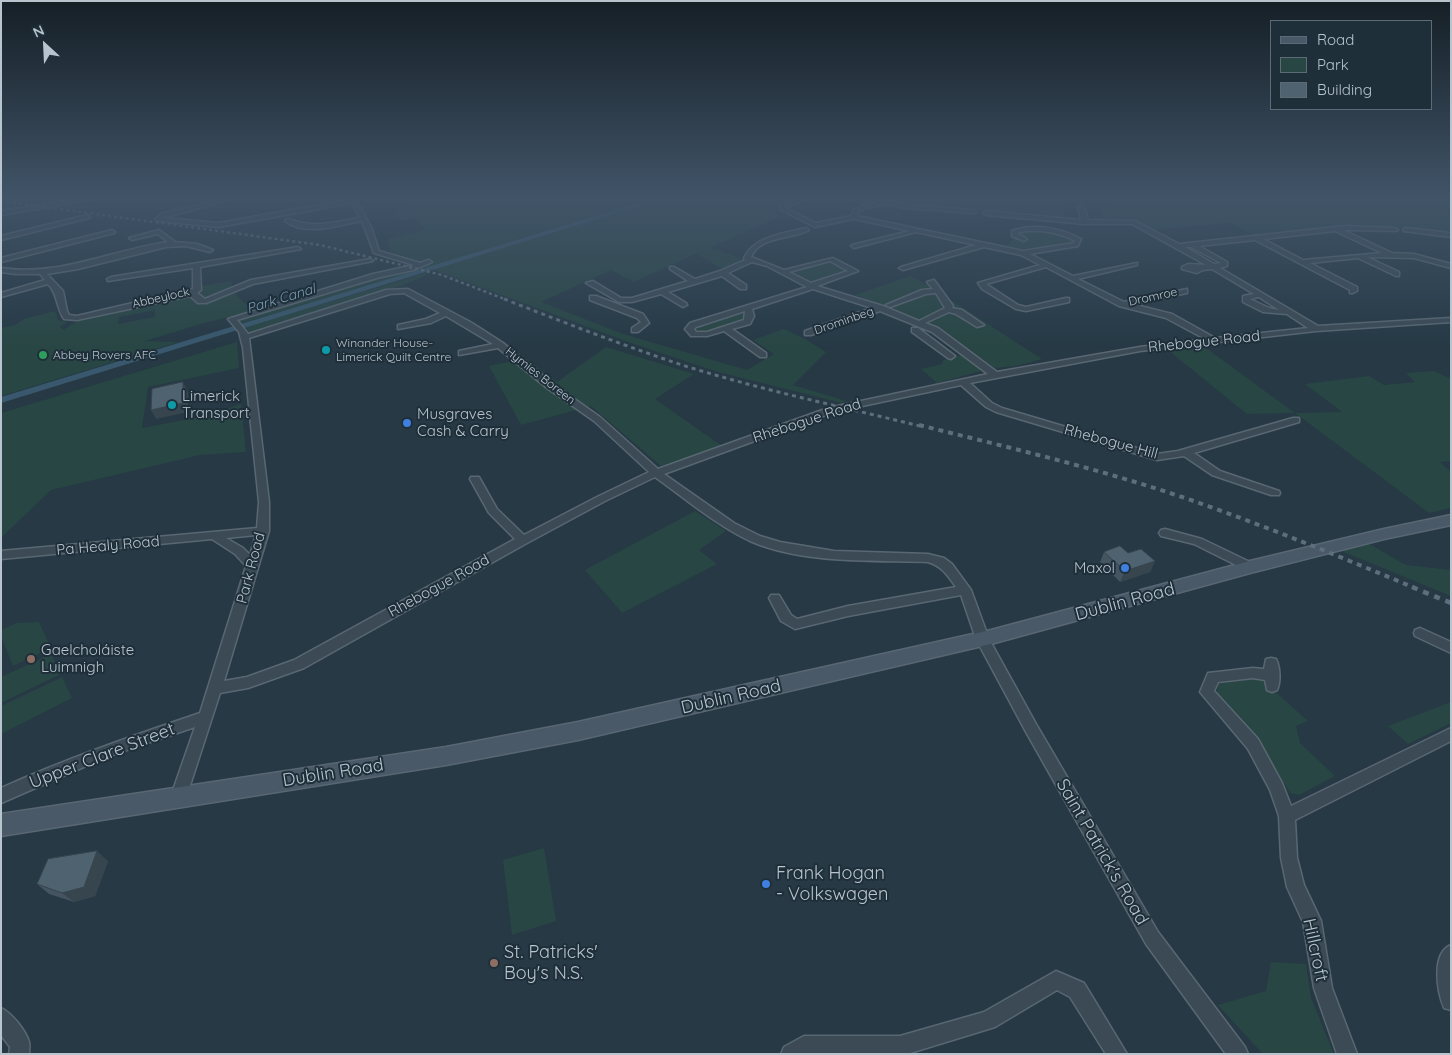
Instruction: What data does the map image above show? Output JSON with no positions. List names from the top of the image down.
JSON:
{
  "streets": {
    "main road": ["Dublin Road"],
    "street": [
      "Dromroe",
      "Abbeylock",
      "Drominbeg",
      "Rhebogue Road",
      "Hymies Boreen",
      "Rhebogue Hill",
      "Pa Healy Road",
      "Park Road",
      "Upper Clare Street",
      "Saint Patrick's Road",
      "Hillcroft"
    ]
  },
  "crossings": [
    ["Dromroe", "Rhebogue Road"],
    ["Drominbeg", "Rhebogue Road"],
    ["Rhebogue Road", "Hymies Boreen"],
    ["Rhebogue Road", "Rhebogue Hill"],
    ["Rhebogue Road", "Park Road"],
    ["Hymies Boreen", "Park Road"],
    ["Hymies Boreen", "Saint Patrick's Road"],
    ["Pa Healy Road", "Park Road"],
    ["Park Road", "Dublin Road"],
    ["Park Road", "Upper Clare Street"],
    ["Dublin Road", "Saint Patrick's Road"]
  ],
  "water": ["Park Canal"],
  "places": [
    "Winander House- Limerick Quilt Centre",
    "Abbey Rovers AFC",
    "Limerick Transport",
    "Musgraves Cash & Carry",
    "Maxol",
    "Gaelcholáiste Luimnigh",
    "Frank Hogan - Volkswagen",
    "St. Patricks' Boy's N.S."
  ],
  "legend": ["Road", "Park", "Building"],
  "north": "top left"
}
